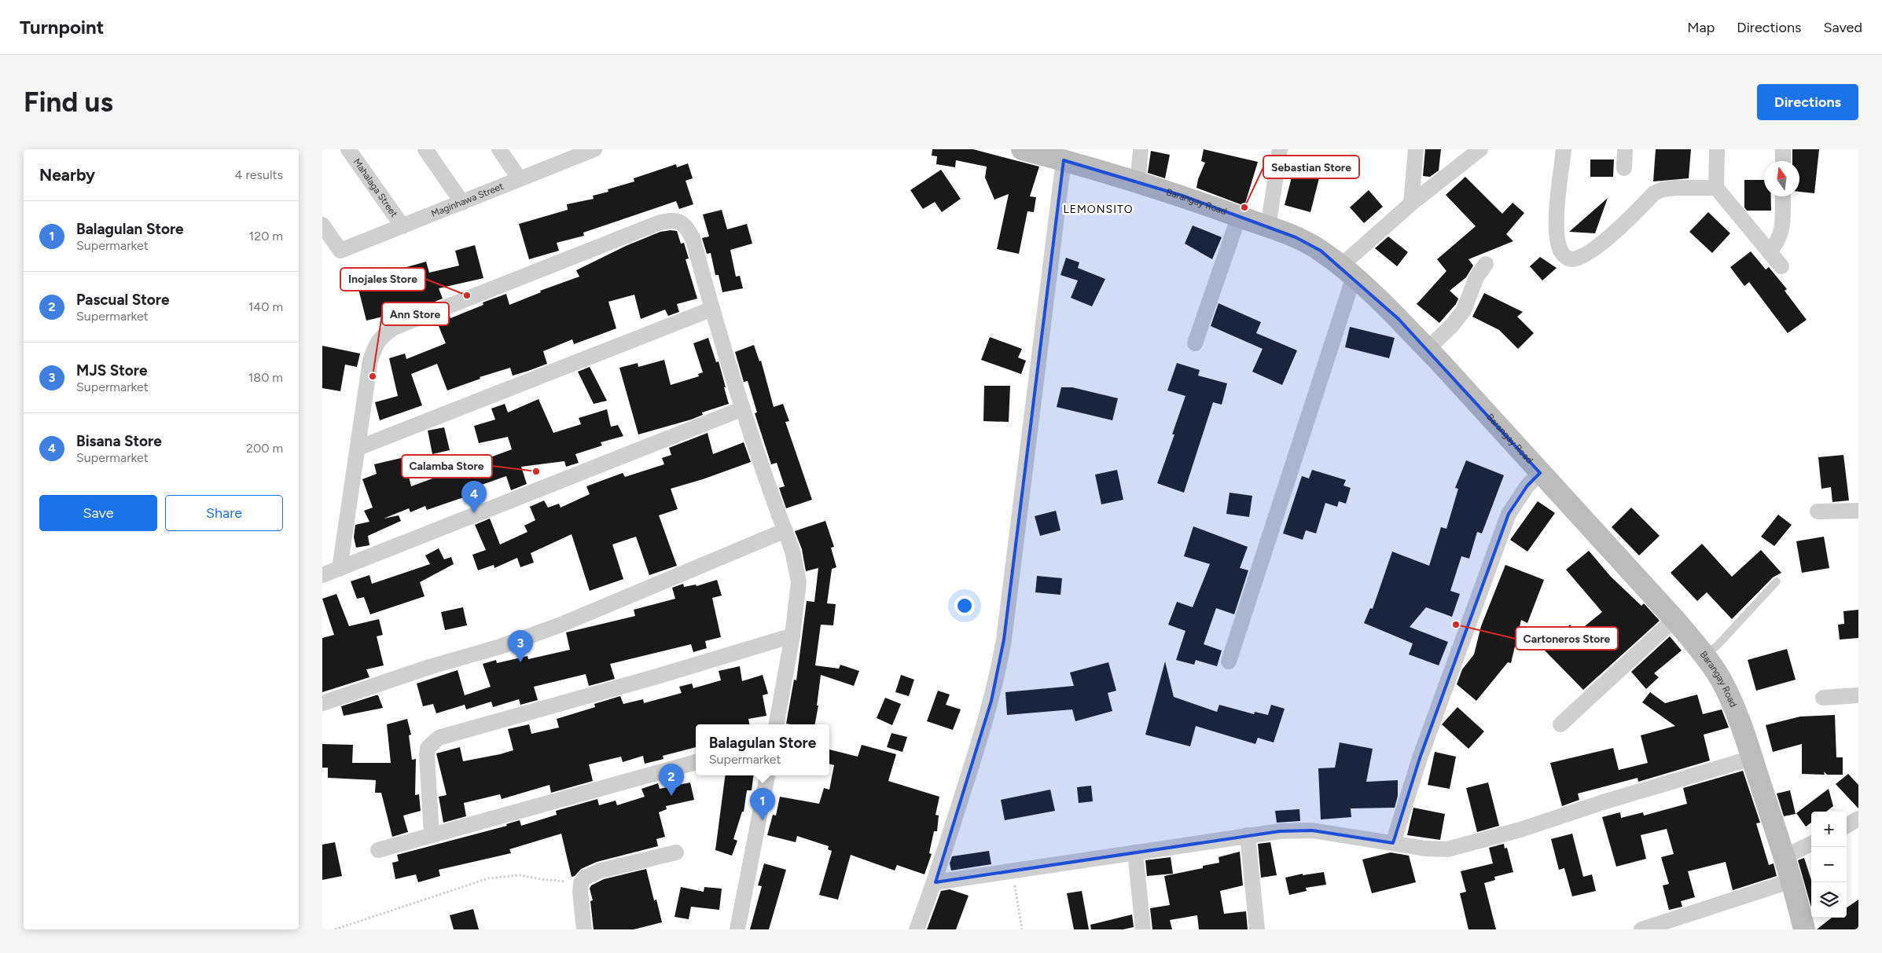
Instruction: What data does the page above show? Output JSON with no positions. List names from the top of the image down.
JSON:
{
  "streets": {
    "street": ["Mahalaga Street", "Maginhawa Street", "Barangay Road"]
  },
  "crossings": [
    ["Mahalaga Street", "Maginhawa Street"]
  ],
  "districts": ["LEMONSITO"],
  "places": [
    "Sebastian Store",
    "Inojales Store",
    "Ann Store",
    "Calamba Store",
    "Cartoneros Store"
  ],
  "north": "top",
  "page": {
    "header": "Turnpoint",
    "nav": ["Map", "Directions", "Saved"],
    "buttons": [
      "Directions",
      ["Save", "Share"]
    ],
    "title": "Find us",
    "heading": ["Nearby", "4 results"],
    "list": [
      {
        "mark": "1",
        "name": "Balagulan Store",
        "note": "Supermarket",
        "value": "120 m"
      },
      {
        "mark": "2",
        "name": "Pascual Store",
        "note": "Supermarket",
        "value": "140 m"
      },
      {
        "mark": "3",
        "name": "MJS Store",
        "note": "Supermarket",
        "value": "180 m"
      },
      {
        "mark": "4",
        "name": "Bisana Store",
        "note": "Supermarket",
        "value": "200 m"
      }
    ],
    "pins": [
      "4",
      "3",
      "2",
      "1"
    ],
    "popup": ["Balagulan Store", "Supermarket"],
    "map_buttons": ["+", "−"]
  }
}
